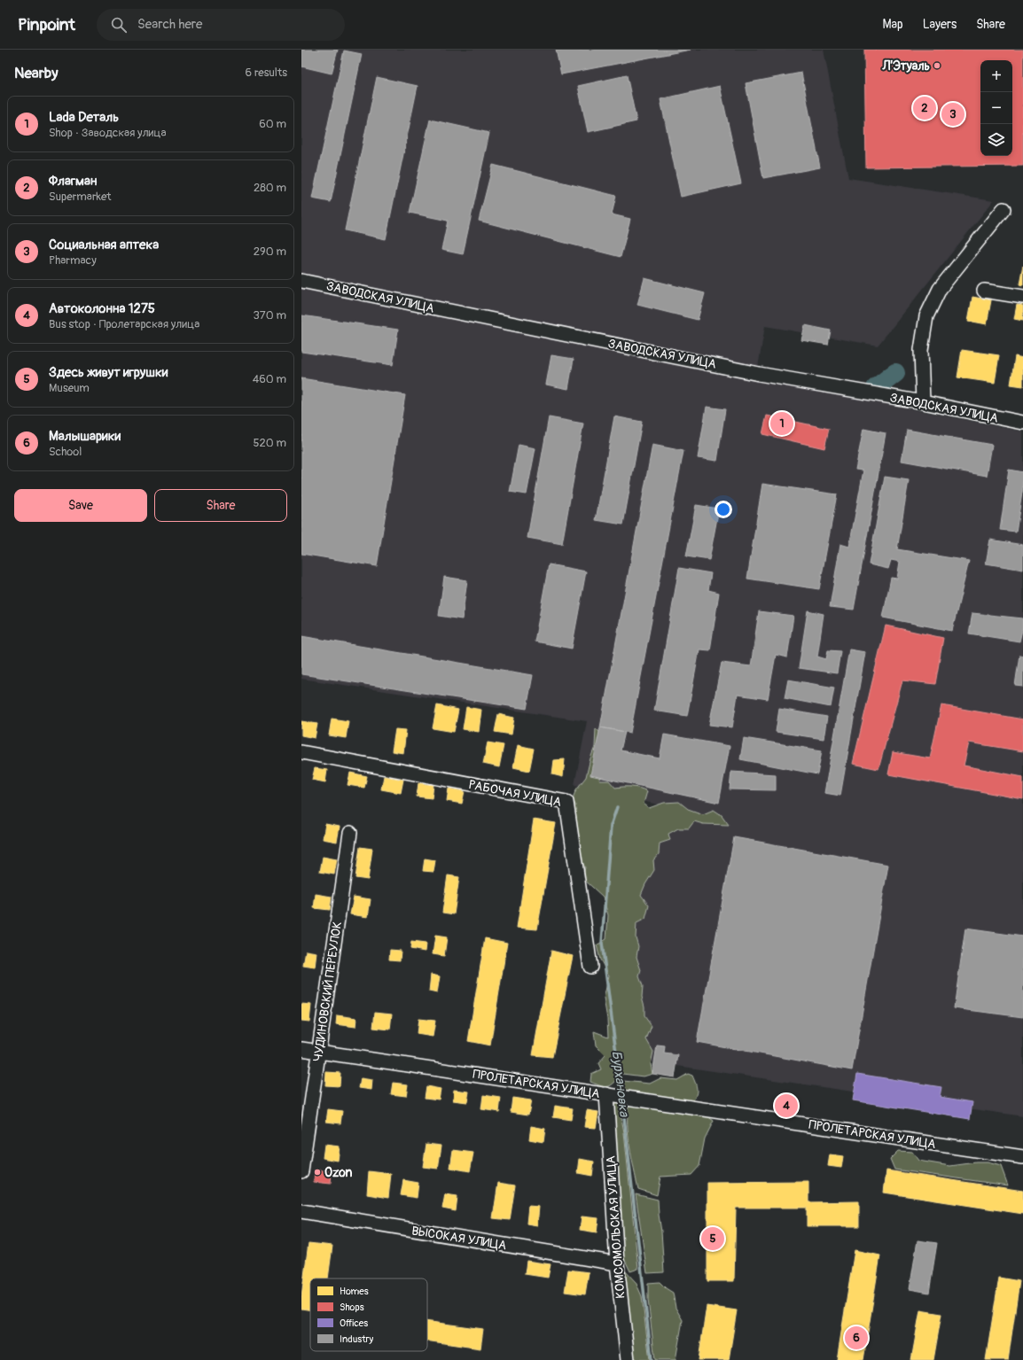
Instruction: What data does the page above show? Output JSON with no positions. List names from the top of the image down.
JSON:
{
  "streets": {
    "street": [
      "ЗАВОДСКАЯ УЛИЦА",
      "РАБОЧАЯ УЛИЦА",
      "ЧУДИНОВСКИЙ ПЕРЕУЛОК",
      "ПРОЛЕТАРСКАЯ УЛИЦА",
      "КОМСОМОЛЬСКАЯ УЛИЦА",
      "ВЫСОКАЯ УЛИЦА"
    ]
  },
  "crossings": [
    ["ЧУДИНОВСКИЙ ПЕРЕУЛОК", "ПРОЛЕТАРСКАЯ УЛИЦА"],
    ["ПРОЛЕТАРСКАЯ УЛИЦА", "КОМСОМОЛЬСКАЯ УЛИЦА"],
    ["КОМСОМОЛЬСКАЯ УЛИЦА", "ВЫСОКАЯ УЛИЦА"]
  ],
  "water": ["Бурхановка"],
  "places": ["Л’Этуаль", "Ozon"],
  "legend": [
    "Homes",
    "Shops",
    "Offices",
    "Industry"
  ],
  "page": {
    "header": "Pinpoint",
    "search": "Search here",
    "nav": ["Map", "Layers", "Share"],
    "heading": ["Nearby", "6 results"],
    "map_buttons": ["+", "−"],
    "pins": [
      "2",
      "3",
      "1",
      "4",
      "5",
      "6"
    ],
    "list": [
      {
        "mark": "1",
        "name": "Lada Dеталь",
        "note": "Shop · Заводская улица",
        "value": "60 m"
      },
      {
        "mark": "2",
        "name": "Флагман",
        "note": "Supermarket",
        "value": "280 m"
      },
      {
        "mark": "3",
        "name": "Социальная аптека",
        "note": "Pharmacy",
        "value": "290 m"
      },
      {
        "mark": "4",
        "name": "Автоколонна 1275",
        "note": "Bus stop · Пролетарская улица",
        "value": "370 m"
      },
      {
        "mark": "5",
        "name": "Здесь живут игрушки",
        "note": "Museum",
        "value": "460 m"
      },
      {
        "mark": "6",
        "name": "Малышарики",
        "note": "School",
        "value": "520 m"
      }
    ],
    "buttons": ["Save", "Share"]
  }
}
